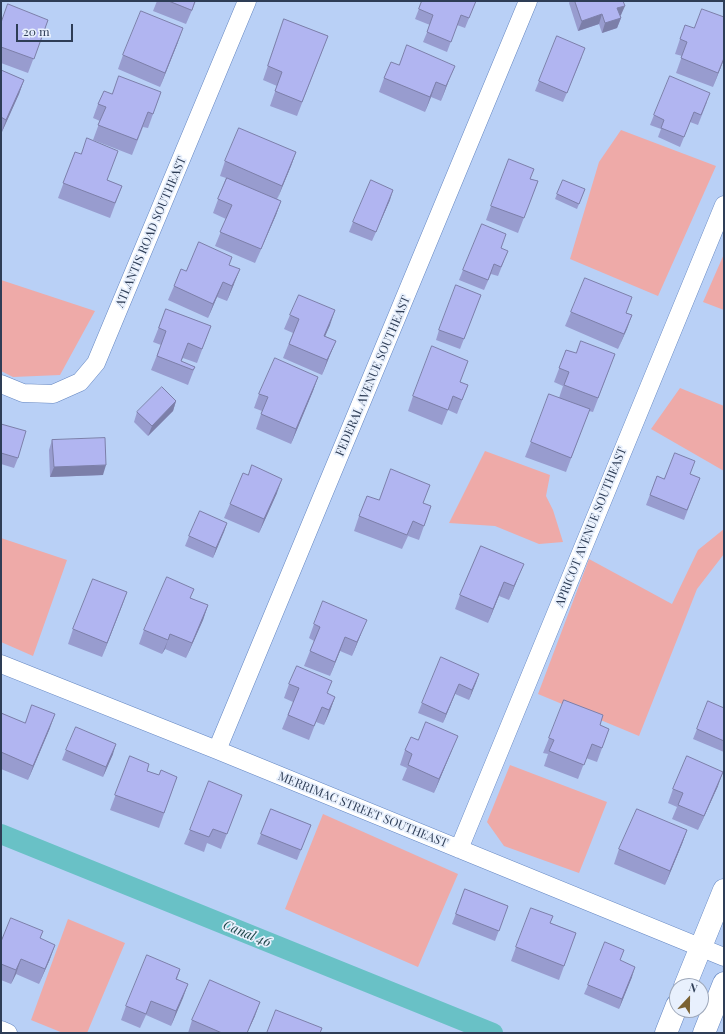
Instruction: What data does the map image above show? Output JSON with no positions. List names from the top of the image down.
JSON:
{
  "streets": {
    "street": [
      "ATLANTIS ROAD SOUTHEAST",
      "FEDERAL AVENUE SOUTHEAST",
      "APRICOT AVENUE SOUTHEAST",
      "MERRIMAC STREET SOUTHEAST"
    ]
  },
  "crossings": [
    ["FEDERAL AVENUE SOUTHEAST", "MERRIMAC STREET SOUTHEAST"],
    ["APRICOT AVENUE SOUTHEAST", "MERRIMAC STREET SOUTHEAST"]
  ],
  "water": ["Canal 46"],
  "scale_bar": "20 m",
  "north": "top"
}
